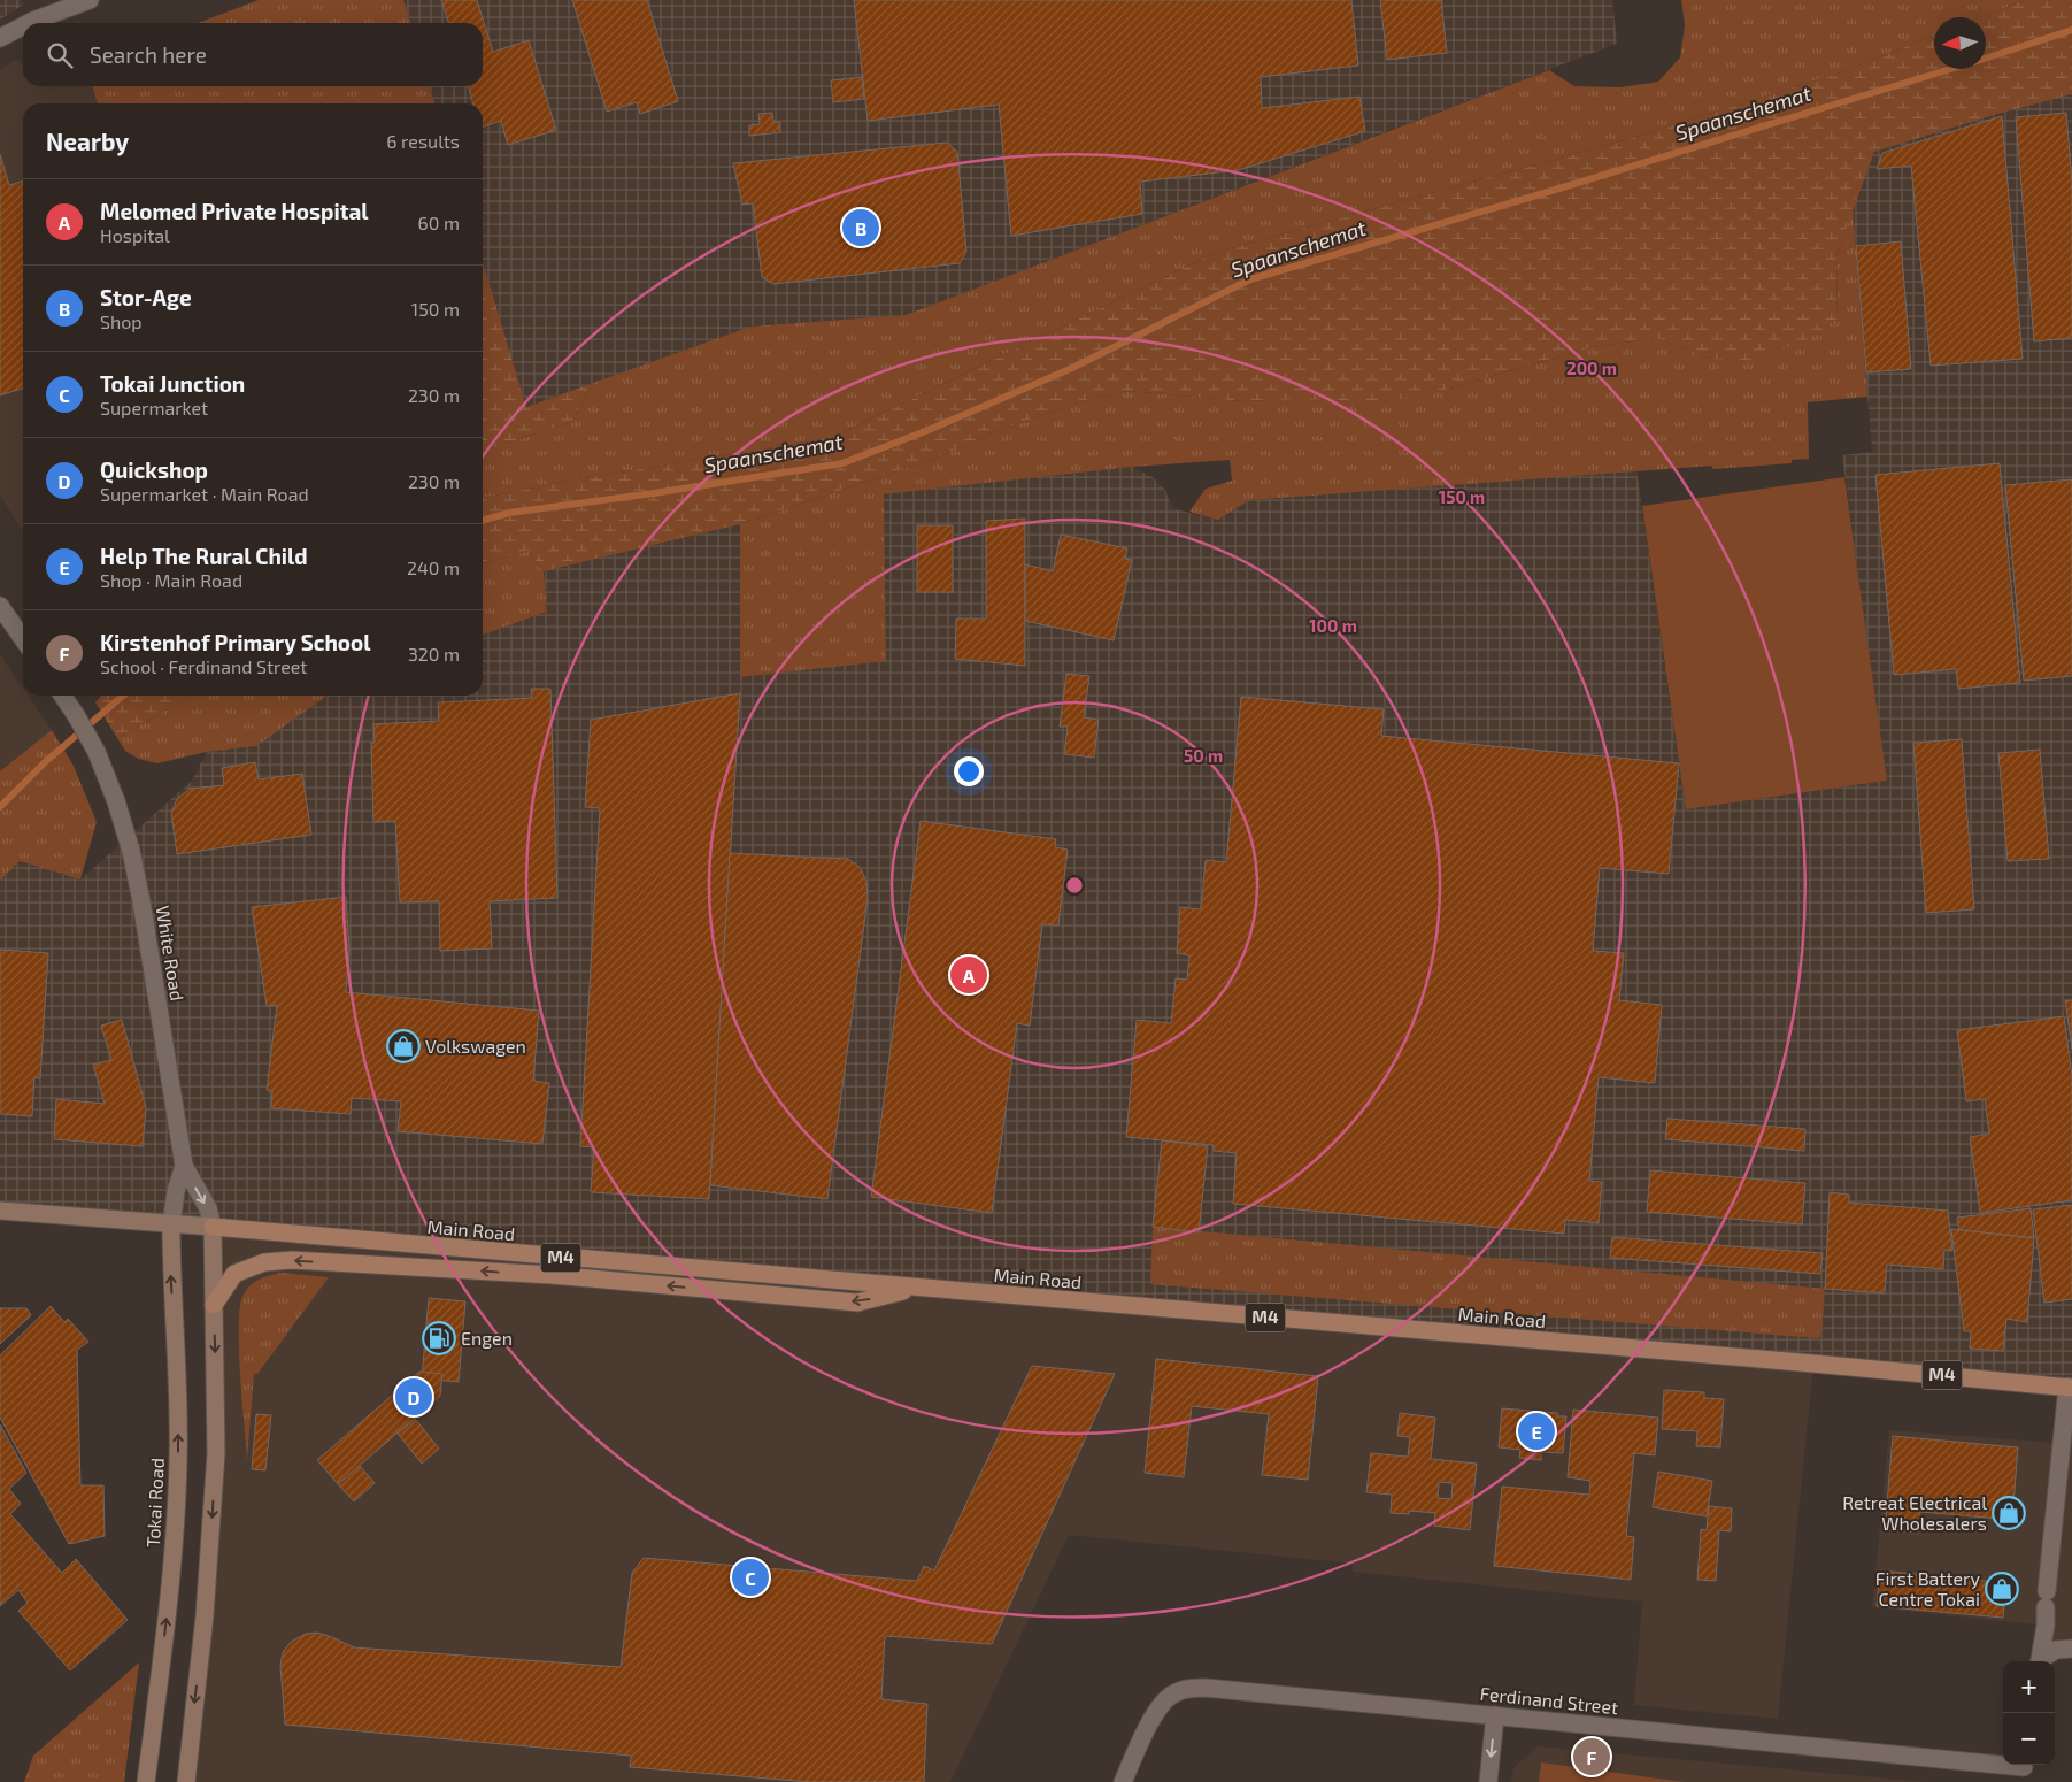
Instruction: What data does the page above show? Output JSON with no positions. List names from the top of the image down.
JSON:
{
  "streets": {
    "main road": ["Main Road", "M4", "Tokai Road"],
    "street": ["White Road", "Ferdinand Street"]
  },
  "crossings": [
    ["White Road", "Main Road"],
    ["White Road", "Tokai Road"],
    ["Main Road", "Tokai Road"]
  ],
  "water": ["Spaanschemat"],
  "places": {
    "shop": ["Volkswagen", "Retreat Electrical Wholesalers", "First Battery Centre Tokai"],
    "fuel station": ["Engen"]
  },
  "north": "left",
  "page": {
    "search": "Search here",
    "heading": ["Nearby", "6 results"],
    "list": [
      {
        "mark": "A",
        "name": "Melomed Private Hospital",
        "note": "Hospital",
        "value": "60 m"
      },
      {
        "mark": "B",
        "name": "Stor-Age",
        "note": "Shop",
        "value": "150 m"
      },
      {
        "mark": "C",
        "name": "Tokai Junction",
        "note": "Supermarket",
        "value": "230 m"
      },
      {
        "mark": "D",
        "name": "Quickshop",
        "note": "Supermarket · Main Road",
        "value": "230 m"
      },
      {
        "mark": "E",
        "name": "Help The Rural Child",
        "note": "Shop · Main Road",
        "value": "240 m"
      },
      {
        "mark": "F",
        "name": "Kirstenhof Primary School",
        "note": "School · Ferdinand Street",
        "value": "320 m"
      }
    ],
    "pins": [
      "B",
      "A",
      "D",
      "E",
      "C",
      "F"
    ],
    "map_buttons": ["+", "−"]
  },
  "rings": [
    "200 m",
    "150 m",
    "100 m",
    "50 m"
  ]
}
